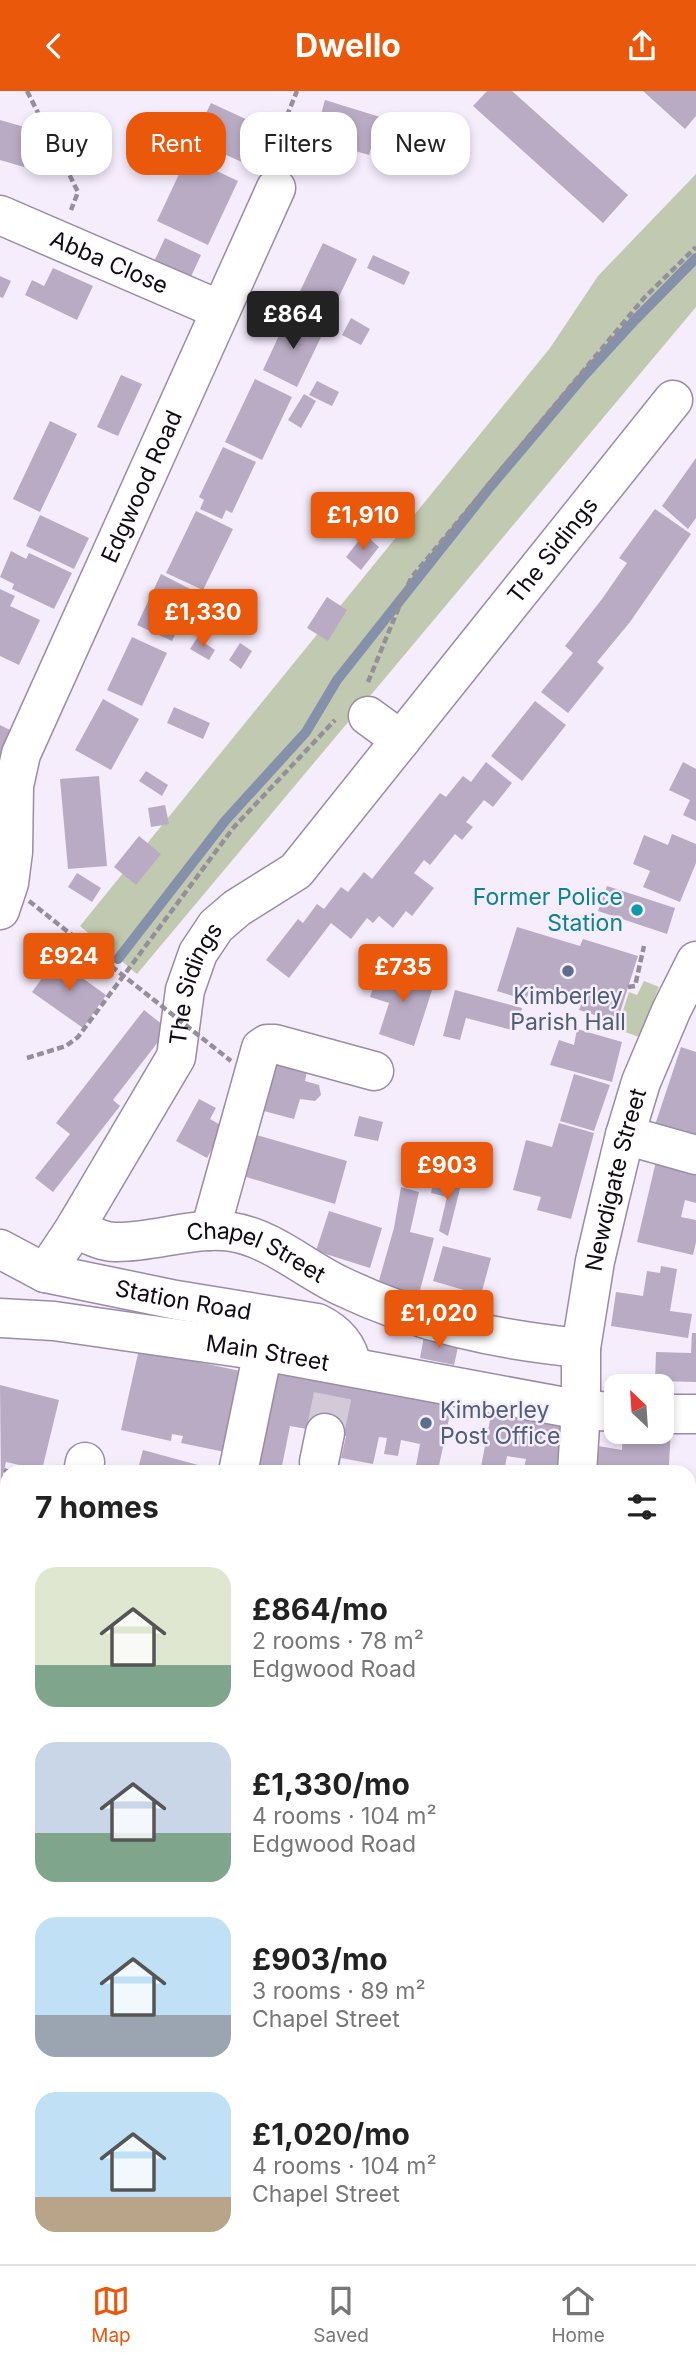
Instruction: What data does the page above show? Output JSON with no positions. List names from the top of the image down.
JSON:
{
  "streets": {
    "street": [
      "Abba Close",
      "Edgwood Road",
      "The Sidings",
      "Newdigate Street",
      "Chapel Street",
      "Station Road",
      "Main Street"
    ]
  },
  "crossings": [
    ["Abba Close", "Edgwood Road"],
    ["The Sidings", "Chapel Street"],
    ["The Sidings", "Station Road"],
    ["Newdigate Street", "Chapel Street"],
    ["Newdigate Street", "Main Street"],
    ["Station Road", "Main Street"]
  ],
  "places": ["Former Police Station", "Kimberley Parish Hall", "Kimberley Post Office"],
  "north": "top left",
  "page": {
    "header": "Dwello",
    "chip": [
      "Buy",
      "Rent",
      "Filters",
      "New"
    ],
    "price": [
      "£864",
      "£1,910",
      "£1,330",
      "£924",
      "£735",
      "£903",
      "£1,020"
    ],
    "heading": "7 homes",
    "list": [
      {
        "name": "£864/mo",
        "note": "2 rooms · 78 m² · Edgwood Road"
      },
      {
        "name": "£1,330/mo",
        "note": "4 rooms · 104 m² · Edgwood Road"
      },
      {
        "name": "£903/mo",
        "note": "3 rooms · 89 m² · Chapel Street"
      },
      {
        "name": "£1,020/mo",
        "note": "4 rooms · 104 m² · Chapel Street"
      }
    ],
    "tabs": ["Map", "Saved", "Home"]
  }
}
